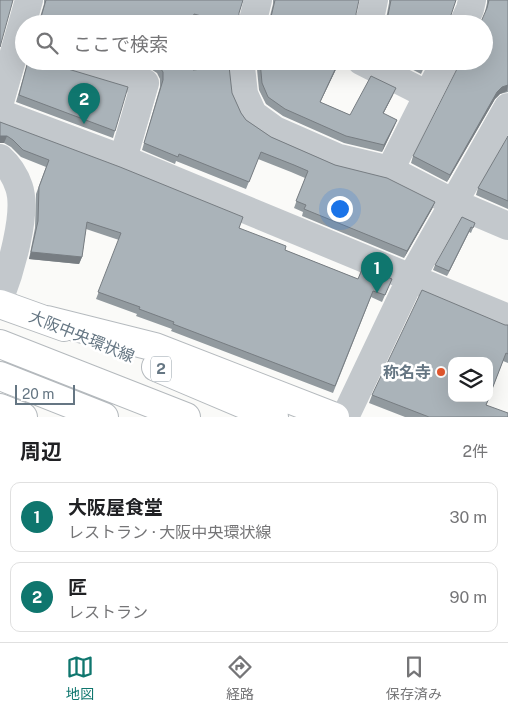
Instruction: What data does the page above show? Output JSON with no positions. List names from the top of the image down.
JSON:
{
  "streets": {
    "main road": ["大阪中央環状線", "2"]
  },
  "places": ["称名寺"],
  "scale_bar": "20 m",
  "page": {
    "search": "ここで検索",
    "pins": ["2", "1"],
    "scale": "20 m",
    "heading": ["周辺", "2件"],
    "list": [
      {
        "mark": "1",
        "name": "大阪屋食堂",
        "note": "レストラン · 大阪中央環状線",
        "value": "30 m"
      },
      {
        "mark": "2",
        "name": "匠",
        "note": "レストラン",
        "value": "90 m"
      }
    ],
    "nav": ["地図", "経路", "保存済み"]
  }
}
